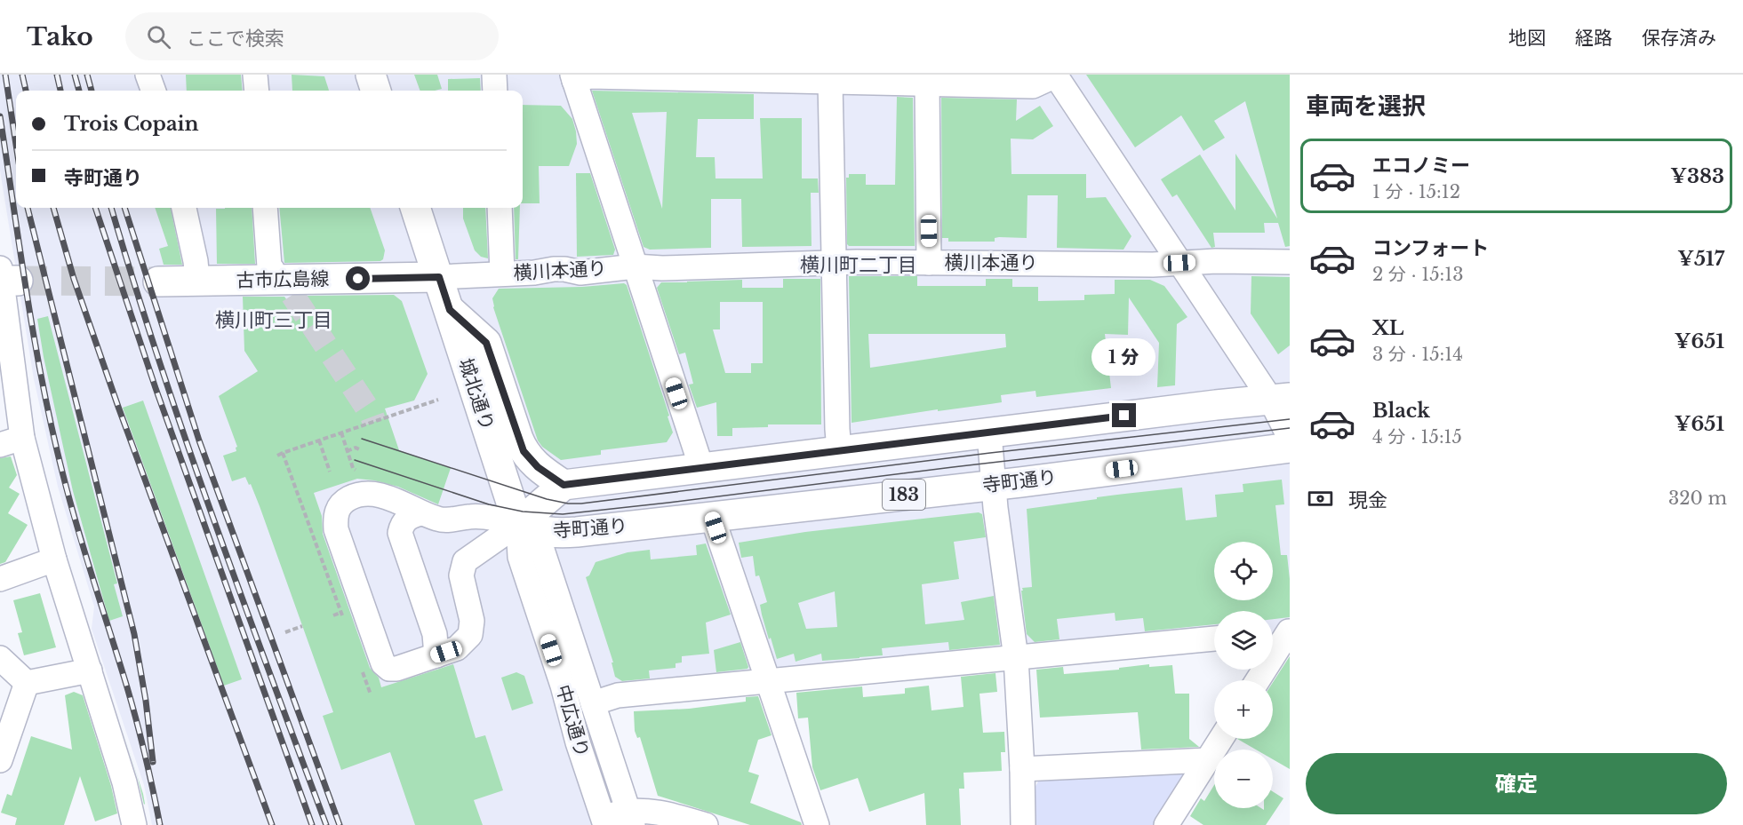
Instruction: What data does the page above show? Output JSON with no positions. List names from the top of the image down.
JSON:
{
  "streets": {
    "main road": [
      "古市広島線",
      "城北通り",
      "寺町通り",
      "183"
    ],
    "street": ["横川本通り", "中広通り"]
  },
  "crossings": [
    ["横川本通り", "古市広島線"],
    ["横川本通り", "城北通り"],
    ["古市広島線", "城北通り"],
    ["城北通り", "寺町通り"],
    ["城北通り", "中広通り"],
    ["寺町通り", "中広通り"]
  ],
  "districts": ["横川町二丁目", "横川町三丁目"],
  "page": {
    "header": "Tako",
    "search": "ここで検索",
    "nav": ["地図", "経路", "保存済み"],
    "heading": "車両を選択",
    "banner": ["Trois Copain", "寺町通り"],
    "list": [
      {
        "name": "エコノミー",
        "note": "1 分 · 15:12",
        "value": "¥383"
      },
      {
        "name": "コンフォート",
        "note": "2 分 · 15:13",
        "value": "¥517"
      },
      {
        "name": "XL",
        "note": "3 分 · 15:14",
        "value": "¥651"
      },
      {
        "name": "Black",
        "note": "4 分 · 15:15",
        "value": "¥651"
      }
    ],
    "bubble": "1 分",
    "pay": ["現金", "320 m"],
    "map_buttons": ["+", "−"],
    "buttons": "確定"
  }
}
